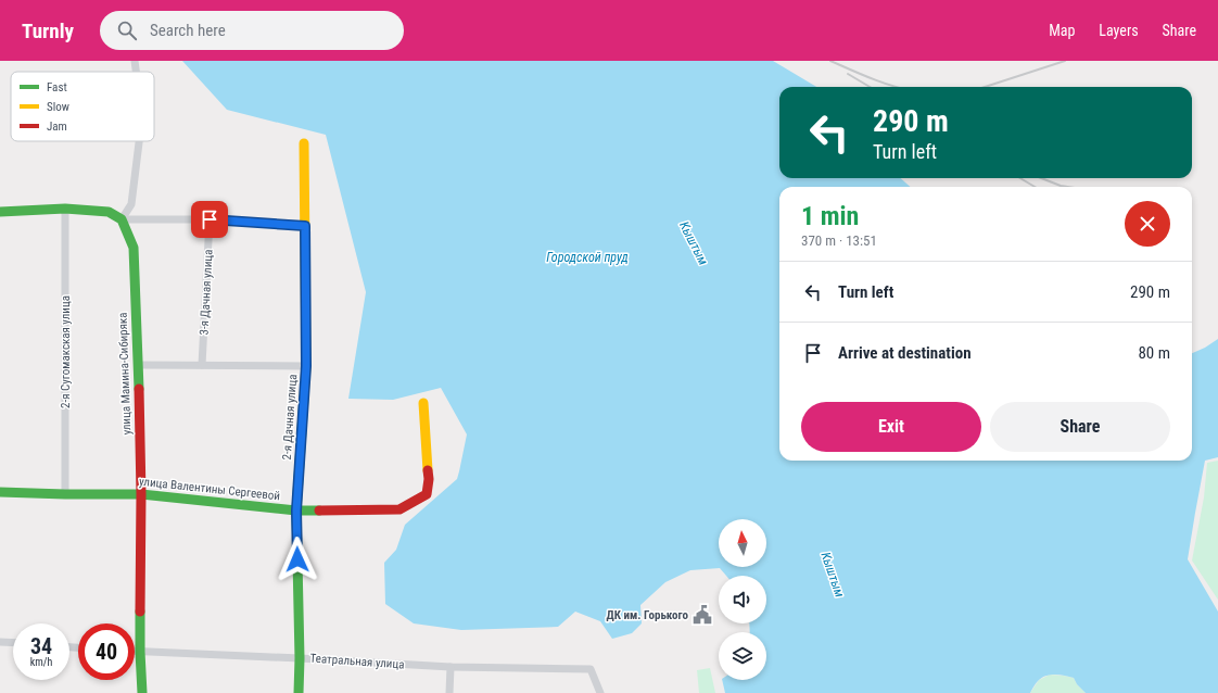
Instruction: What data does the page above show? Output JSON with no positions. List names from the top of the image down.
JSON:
{
  "streets": {
    "street": [
      "3-я Дачная улица",
      "2-я Сугомакская улица",
      "улица Мамина-Сибиряка",
      "2-я Дачная улица",
      "улица Валентины Сергеевой",
      "Театральная улица"
    ]
  },
  "crossings": [
    ["2-я Сугомакская улица", "улица Валентины Сергеевой"],
    ["улица Мамина-Сибиряка", "улица Валентины Сергеевой"],
    ["улица Мамина-Сибиряка", "Театральная улица"],
    ["2-я Дачная улица", "улица Валентины Сергеевой"],
    ["2-я Дачная улица", "Театральная улица"]
  ],
  "water": ["Кыштым", "Городской пруд"],
  "places": {
    "public building": ["ДК им. Горького"]
  },
  "legend": ["Fast", "Slow", "Jam"],
  "north": "top",
  "page": {
    "header": "Turnly",
    "search": "Search here",
    "nav": ["Map", "Layers", "Share"],
    "turn": ["290 m", "Turn left"],
    "heading": ["1 min", "370 m · 13:51"],
    "list": [
      {
        "name": "Turn left",
        "value": "290 m"
      },
      {
        "name": "Arrive at destination",
        "value": "80 m"
      }
    ],
    "buttons": ["Exit", "Share"],
    "speed": "34 km/h",
    "limit": "40"
  }
}
